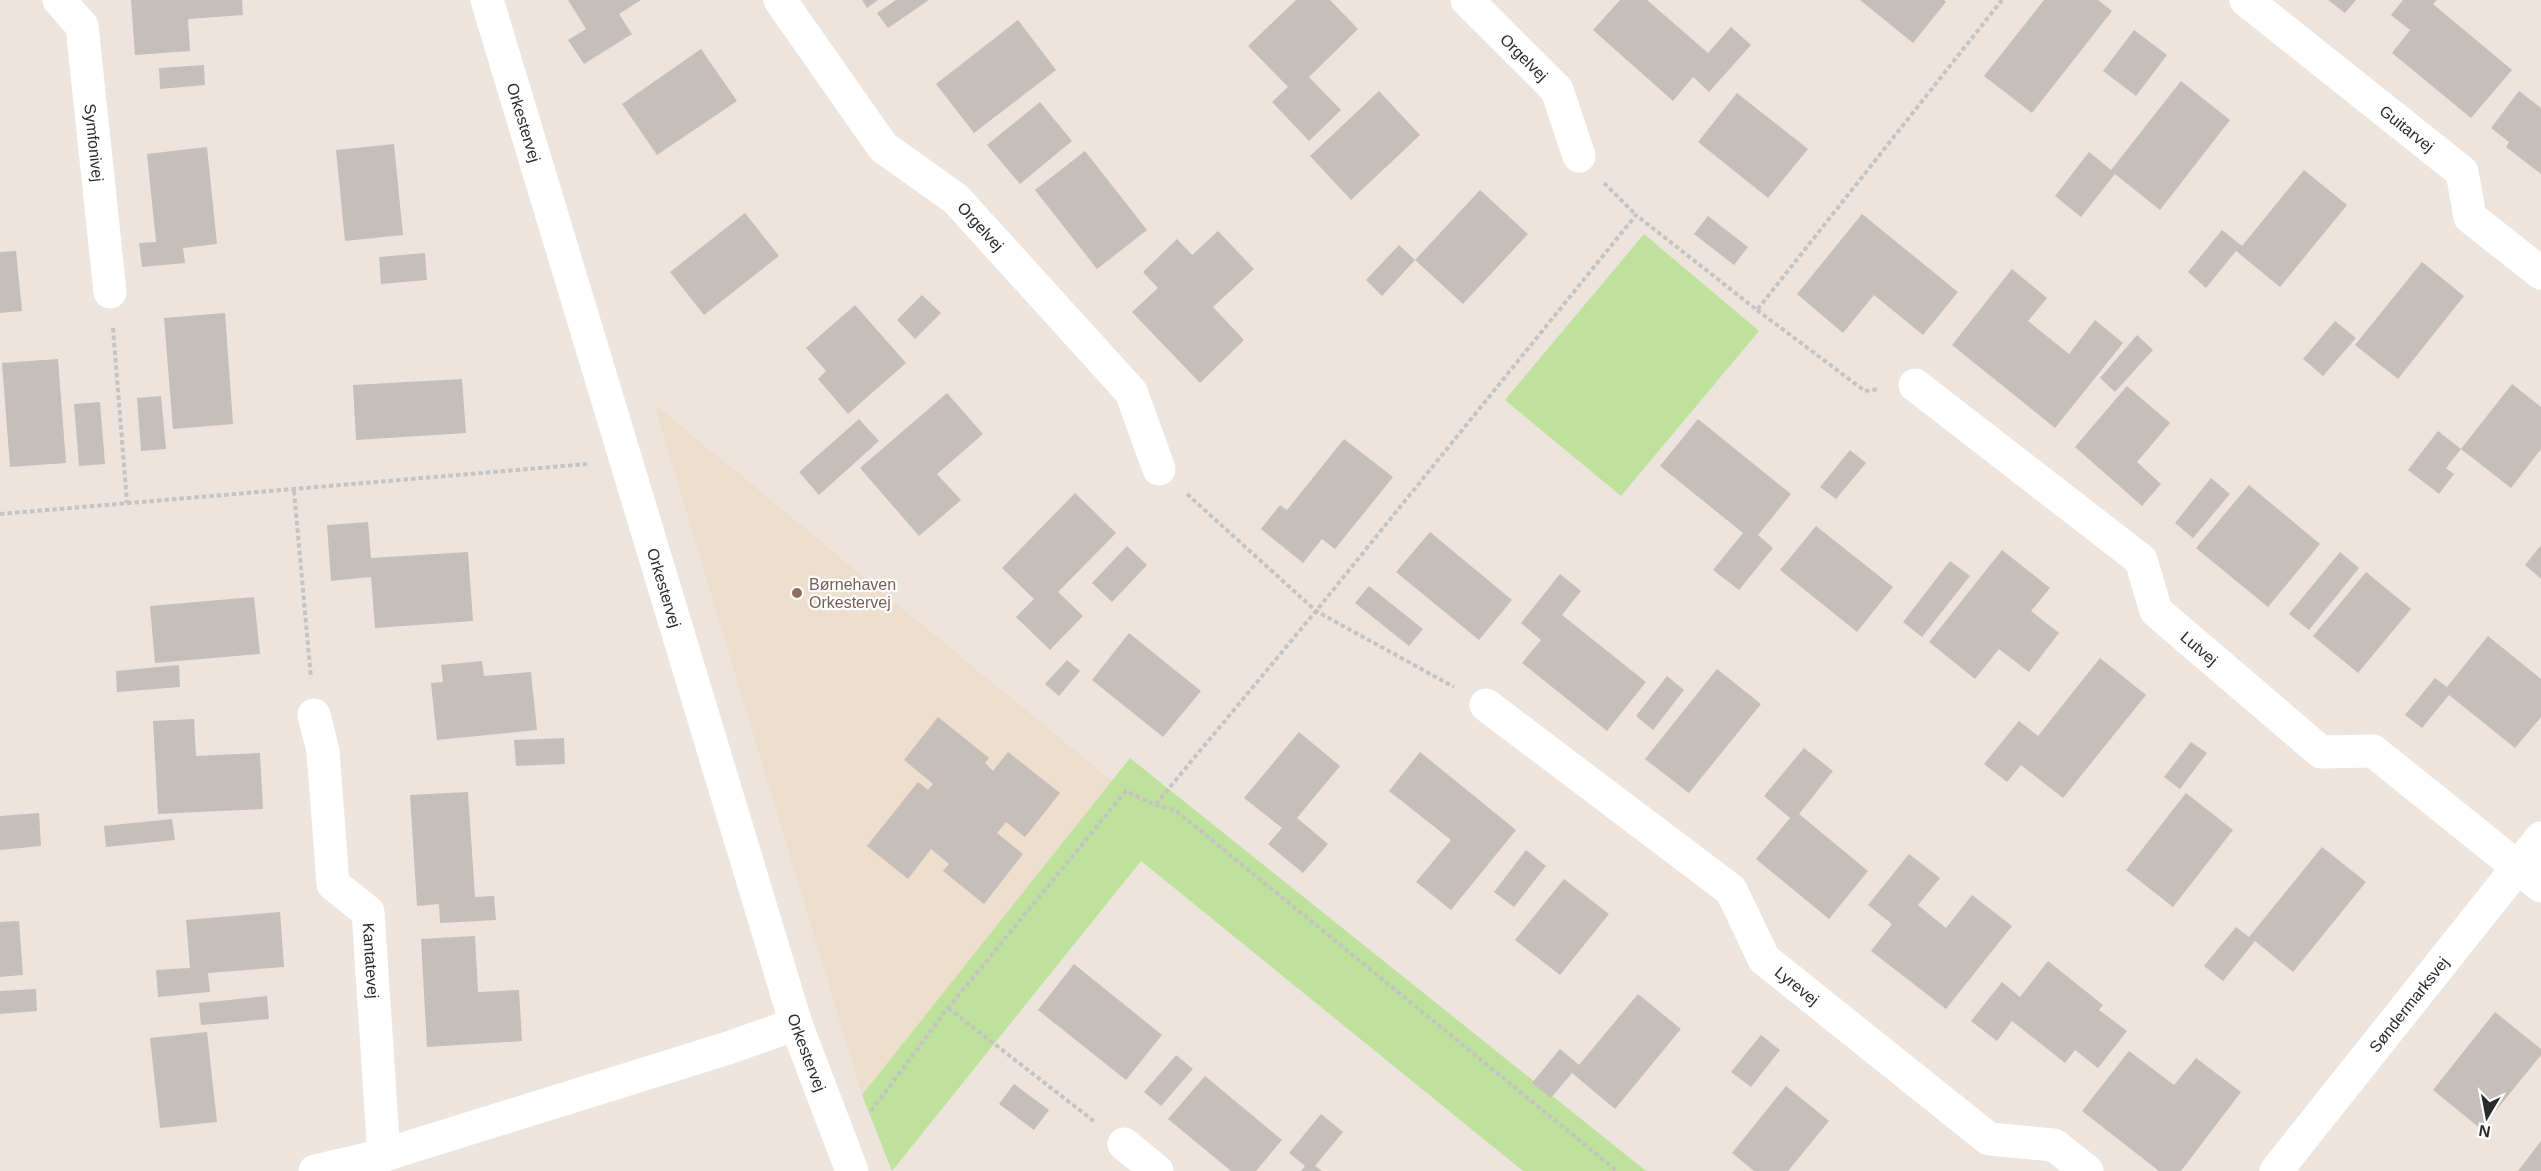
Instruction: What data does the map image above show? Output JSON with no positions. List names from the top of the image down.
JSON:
{
  "streets": {
    "street": [
      "Orgelvej",
      "Orkestervej",
      "Guitarvej",
      "Symfonivej",
      "Lutvej",
      "Kantatevej",
      "Lyrevej",
      "Søndermarksvej"
    ]
  },
  "crossings": [
    ["Lutvej", "Søndermarksvej"]
  ],
  "places": ["Børnehaven Orkestervej"],
  "north": "bottom"
}
